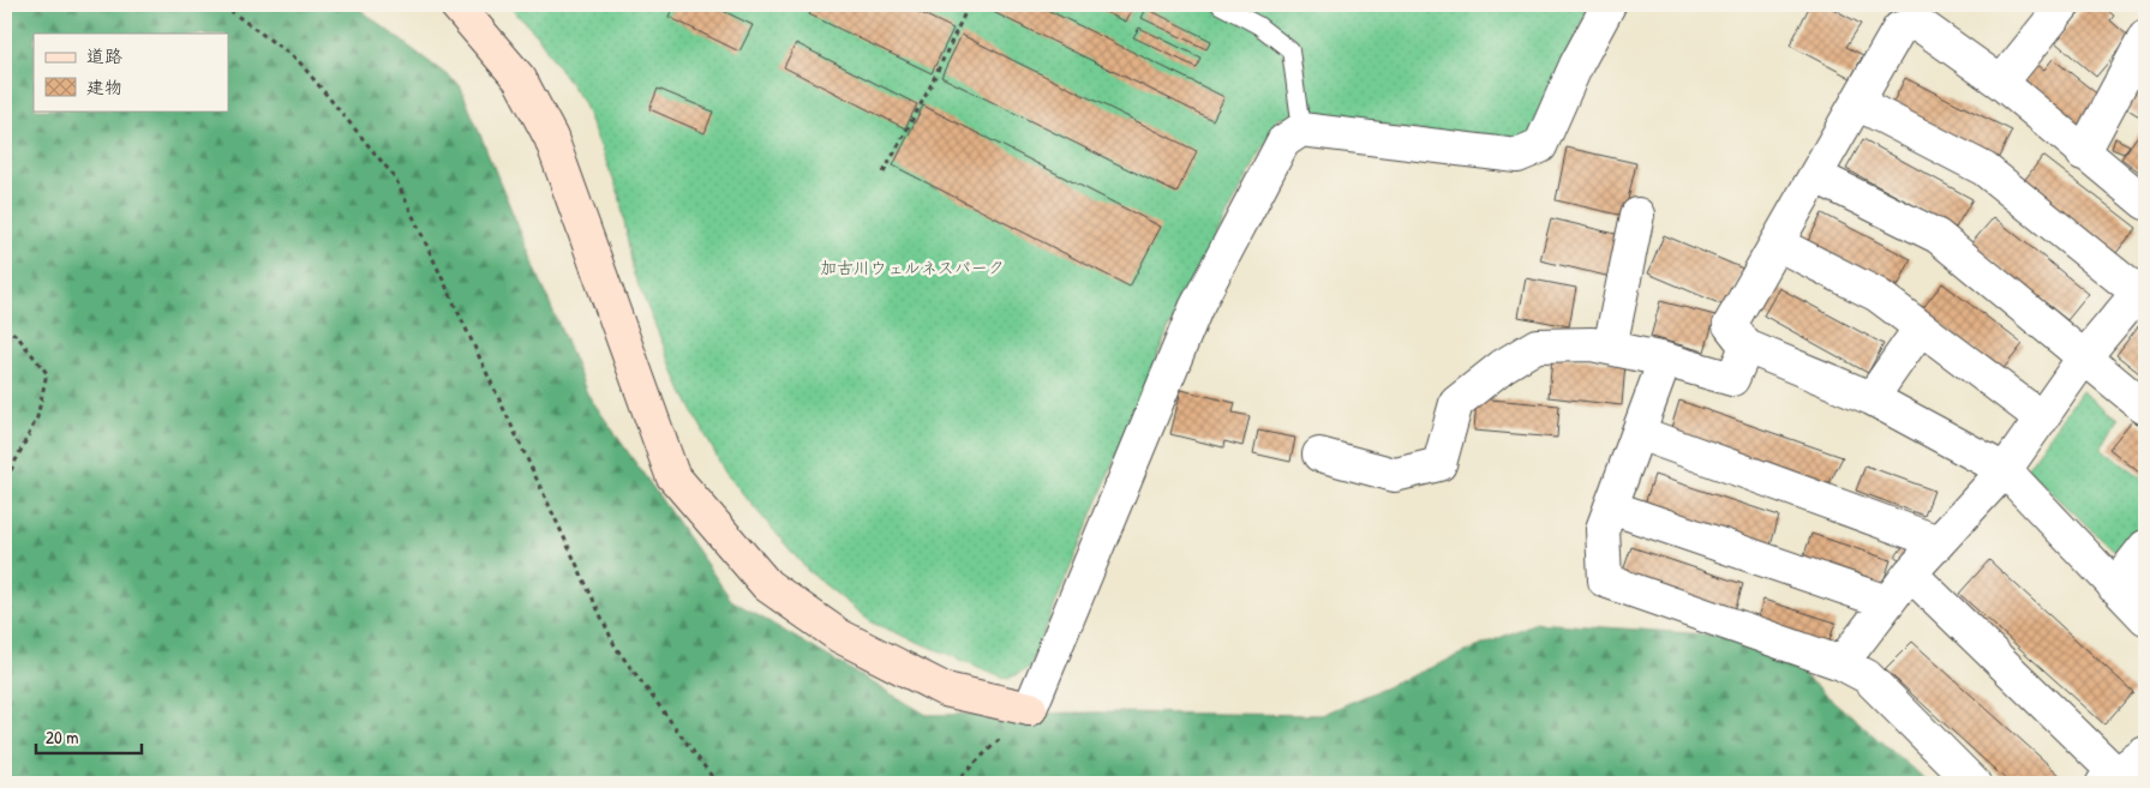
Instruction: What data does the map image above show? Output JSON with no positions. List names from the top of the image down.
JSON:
{
  "parks": ["加古川ウェルネスパーク"],
  "legend": ["道路", "建物"],
  "scale_bar": "20 m"
}
